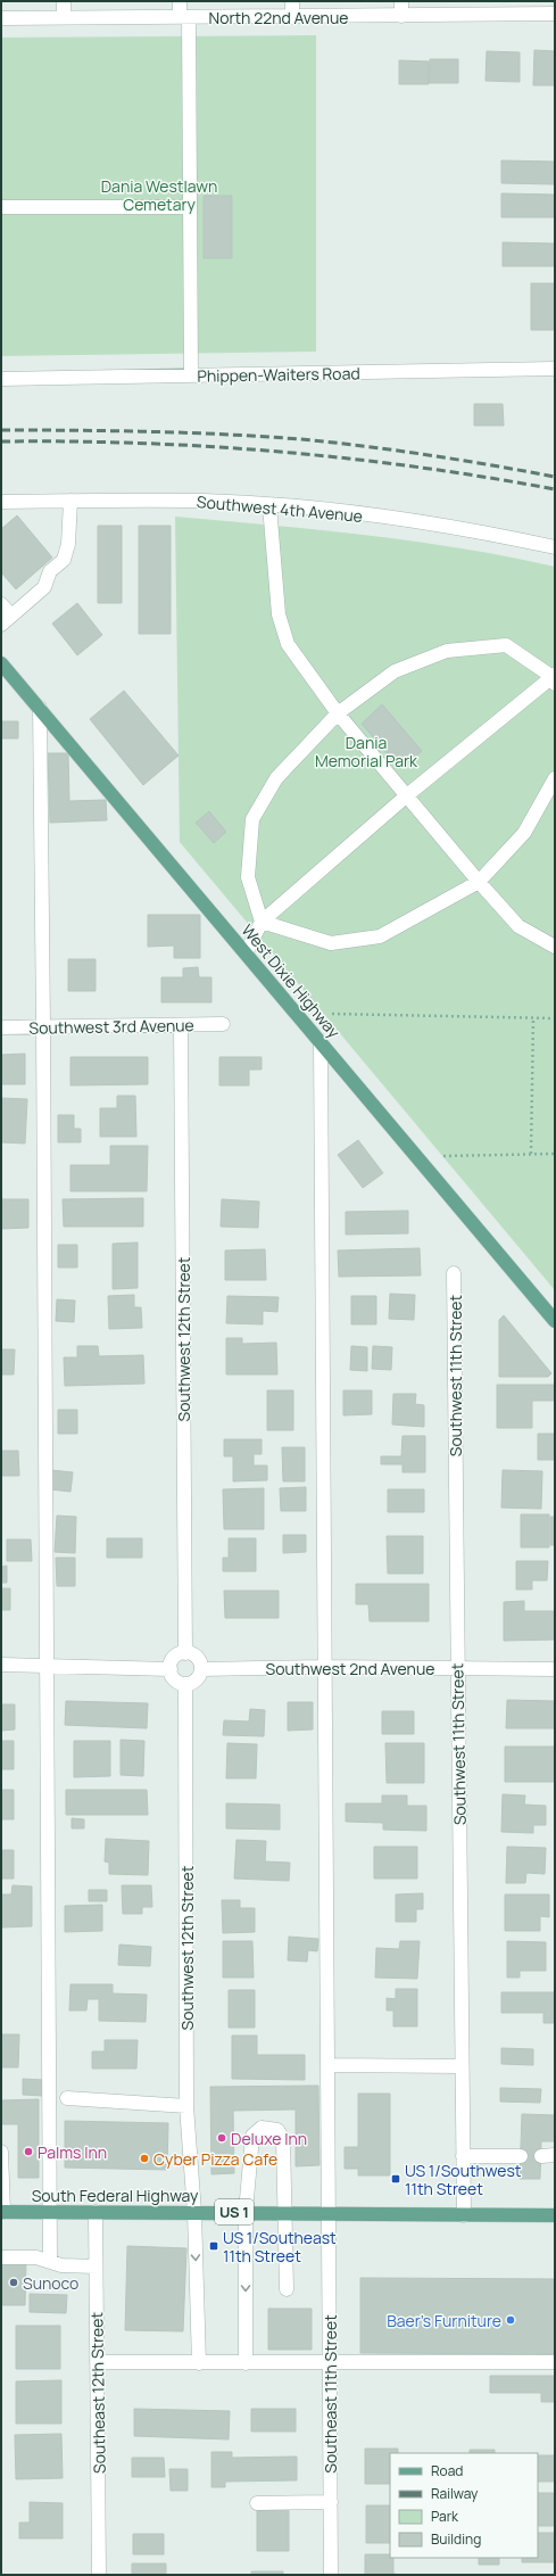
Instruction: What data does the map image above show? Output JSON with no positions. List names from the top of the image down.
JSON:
{
  "streets": {
    "main road": ["West Dixie Highway", "South Federal Highway", "US 1"],
    "street": [
      "North 22nd Avenue",
      "Phippen-Waiters Road",
      "Southwest 4th Avenue",
      "Southwest 3rd Avenue",
      "Southwest 12th Street",
      "Southwest 11th Street",
      "Southwest 2nd Avenue",
      "Southeast 12th Street",
      "Southeast 11th Street"
    ]
  },
  "crossings": [
    ["West Dixie Highway", "Southeast 11th Street"],
    ["Southwest 3rd Avenue", "Southwest 12th Street"],
    ["Southwest 12th Street", "Southwest 2nd Avenue"],
    ["Southwest 12th Street", "South Federal Highway"],
    ["Southwest 11th Street", "Southwest 2nd Avenue"],
    ["Southwest 11th Street", "South Federal Highway"],
    ["Southwest 2nd Avenue", "Southeast 11th Street"],
    ["South Federal Highway", "Southeast 12th Street"],
    ["South Federal Highway", "Southeast 11th Street"]
  ],
  "parks": ["Dania Westlawn Cemetary", "Dania Memorial Park"],
  "places": {
    "other": [
      "Deluxe Inn",
      "Palms Inn",
      "Cyber Pizza Cafe",
      "Sunoco",
      "Baer's Furniture"
    ],
    "transit": ["US 1/Southwest 11th Street", "US 1/Southeast 11th Street"]
  },
  "legend": [
    "Road",
    "Railway",
    "Park",
    "Building"
  ]
}
